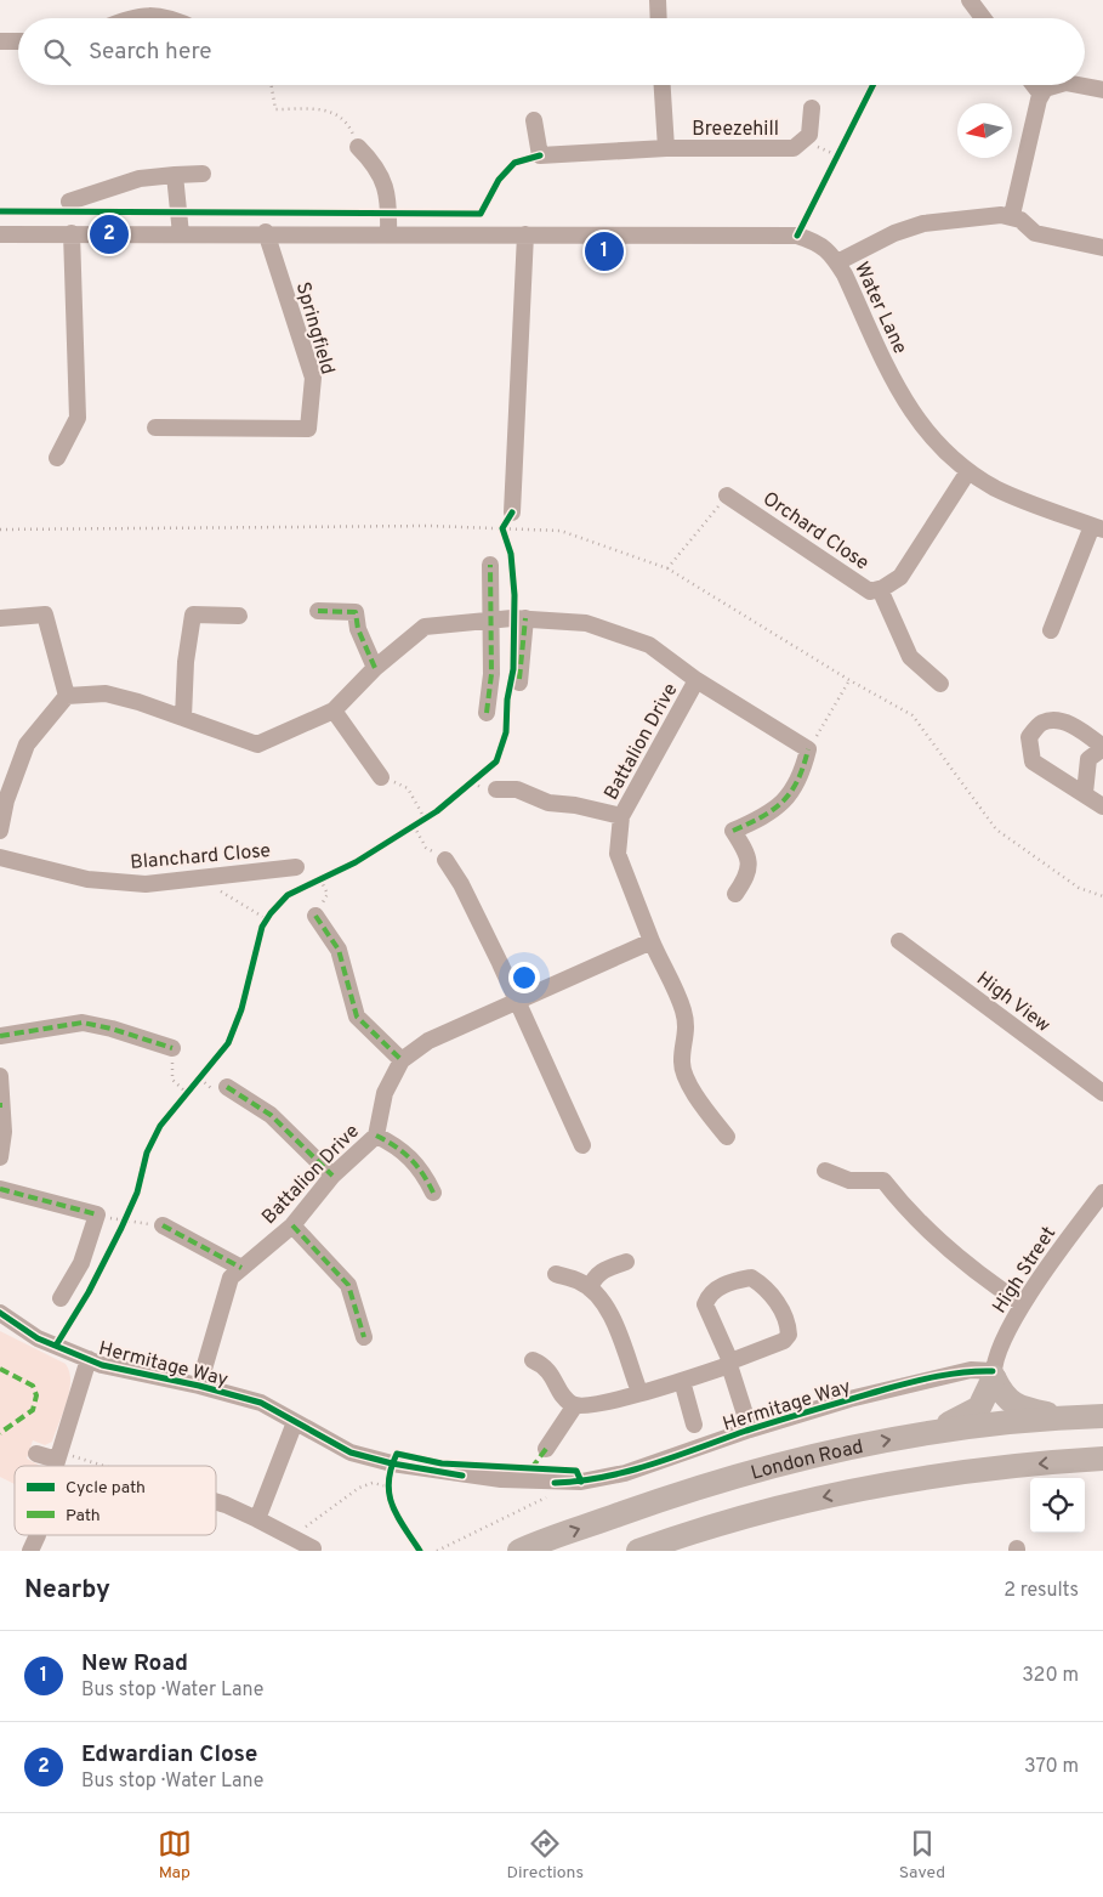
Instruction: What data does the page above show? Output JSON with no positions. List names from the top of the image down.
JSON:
{
  "streets": {
    "highway": ["London Road"],
    "street": [
      "Breezehill",
      "Water Lane",
      "Springfield",
      "Orchard Close",
      "Battalion Drive",
      "Blanchard Close",
      "High View",
      "High Street",
      "Hermitage Way"
    ]
  },
  "crossings": [
    ["Water Lane", "Springfield"],
    ["Water Lane", "Orchard Close"],
    ["Battalion Drive", "Hermitage Way"],
    ["High Street", "Hermitage Way"]
  ],
  "legend": ["Cycle path", "Path"],
  "north": "left",
  "page": {
    "search": "Search here",
    "pins": ["2", "1"],
    "heading": ["Nearby", "2 results"],
    "list": [
      {
        "mark": "1",
        "name": "New Road",
        "note": "Bus stop · Water Lane",
        "value": "320 m"
      },
      {
        "mark": "2",
        "name": "Edwardian Close",
        "note": "Bus stop · Water Lane",
        "value": "370 m"
      }
    ],
    "nav": ["Map", "Directions", "Saved"]
  }
}
